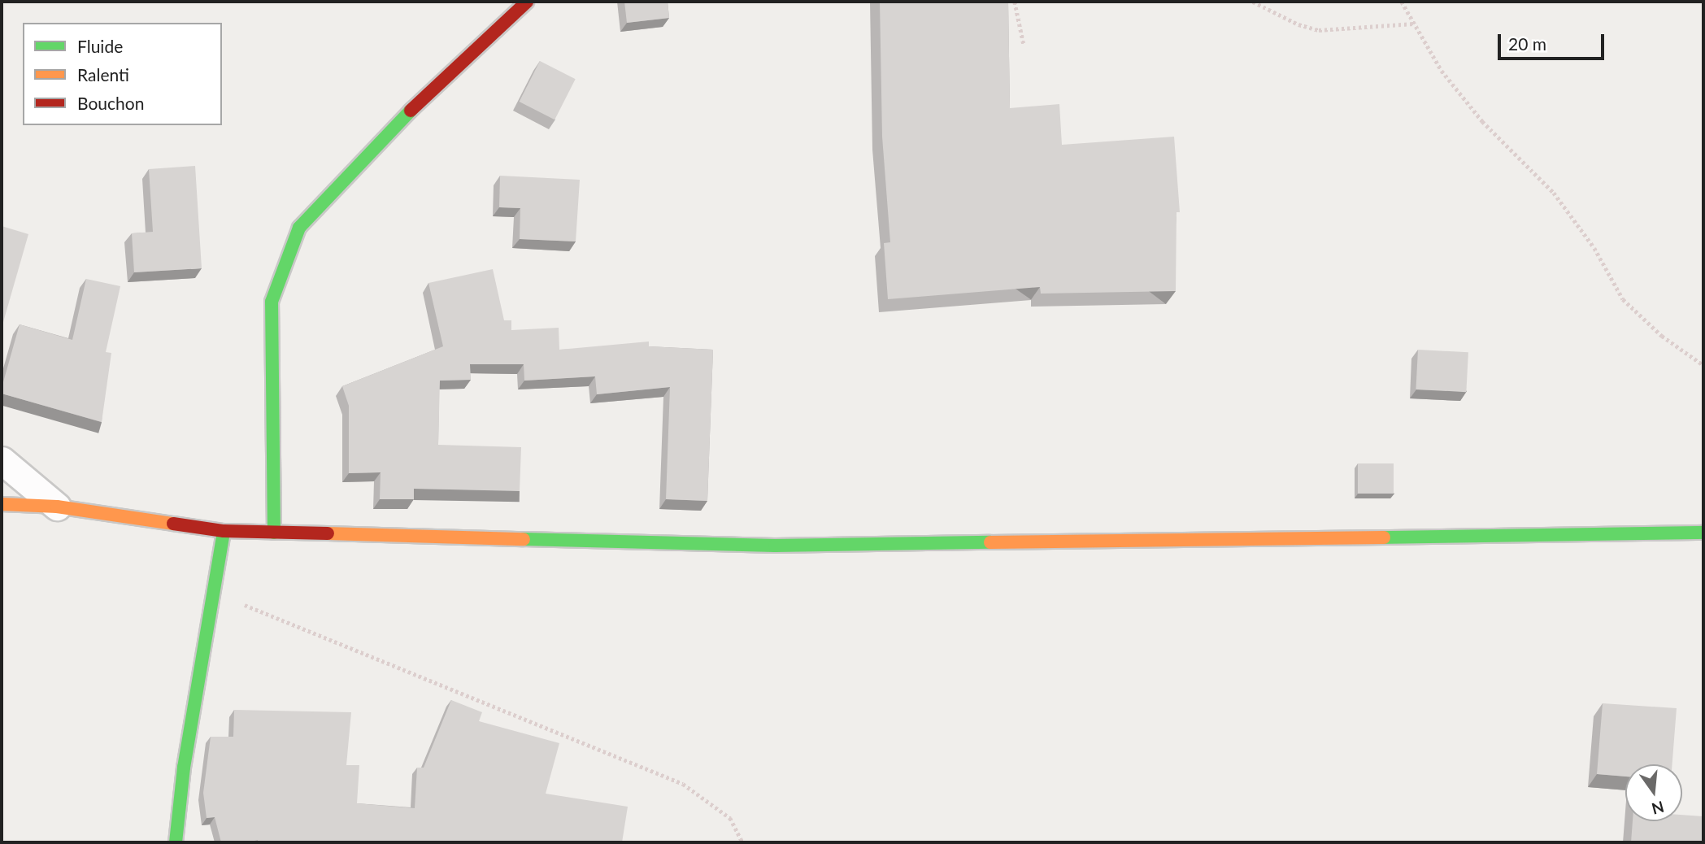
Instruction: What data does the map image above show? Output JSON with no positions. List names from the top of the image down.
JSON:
{
  "legend": ["Fluide", "Ralenti", "Bouchon"],
  "scale_bar": "20 m",
  "north": "bottom"
}
